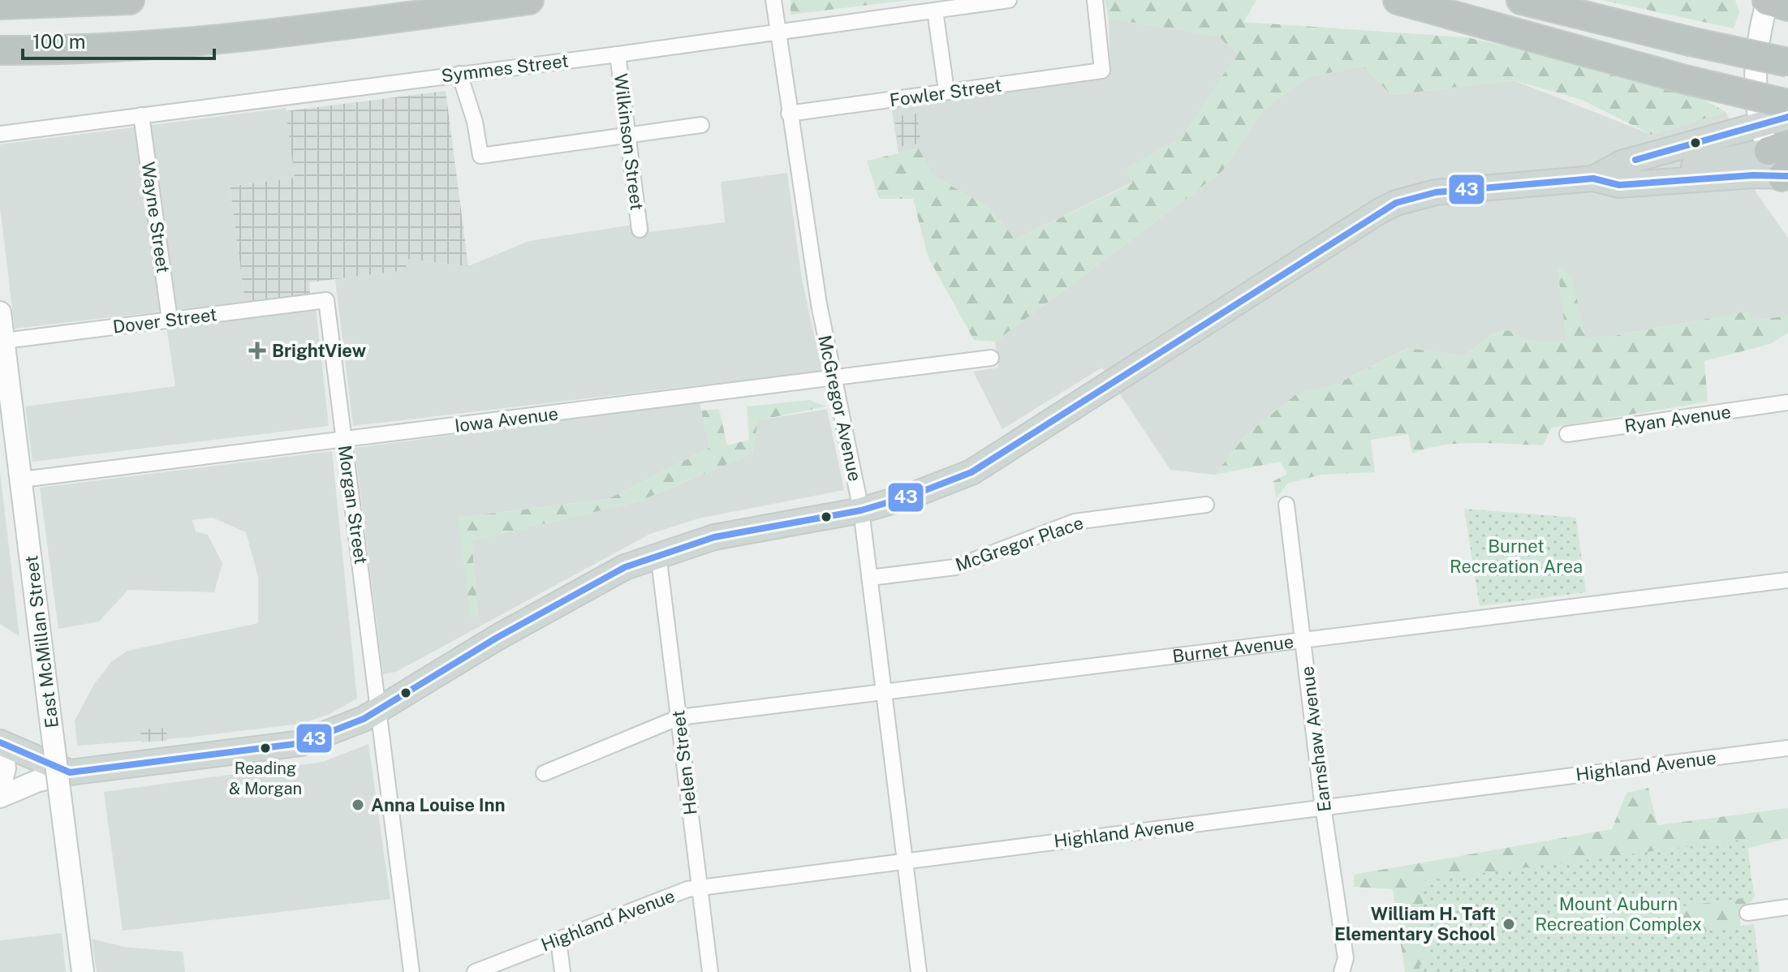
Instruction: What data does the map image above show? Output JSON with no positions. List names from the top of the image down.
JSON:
{
  "streets": {
    "main road": ["East McMillan Street"],
    "street": [
      "Symmes Street",
      "Fowler Street",
      "Wilkinson Street",
      "Wayne Street",
      "Dover Street",
      "McGregor Avenue",
      "Ryan Avenue",
      "Iowa Avenue",
      "Morgan Street",
      "McGregor Place",
      "Burnet Avenue",
      "Earnshaw Avenue",
      "Helen Street",
      "Highland Avenue"
    ]
  },
  "crossings": [
    ["Symmes Street", "Wilkinson Street"],
    ["Symmes Street", "Wayne Street"],
    ["Symmes Street", "McGregor Avenue"],
    ["Fowler Street", "McGregor Avenue"],
    ["Wayne Street", "Dover Street"],
    ["Dover Street", "Morgan Street"],
    ["Dover Street", "East McMillan Street"],
    ["McGregor Avenue", "Iowa Avenue"],
    ["McGregor Avenue", "McGregor Place"],
    ["McGregor Avenue", "Burnet Avenue"],
    ["McGregor Avenue", "Highland Avenue"],
    ["Iowa Avenue", "Morgan Street"],
    ["Iowa Avenue", "East McMillan Street"],
    ["Burnet Avenue", "Earnshaw Avenue"],
    ["Burnet Avenue", "Helen Street"],
    ["Earnshaw Avenue", "Highland Avenue"],
    ["Helen Street", "Highland Avenue"]
  ],
  "parks": ["Burnet Recreation Area", "Mount Auburn Recreation Complex"],
  "places": {
    "health": ["BrightView"],
    "other": ["Reading & Morgan", "Anna Louise Inn", "William H. Taft Elementary School"]
  },
  "lines": ["transit line 43"],
  "scale_bar": "100 m"
}
